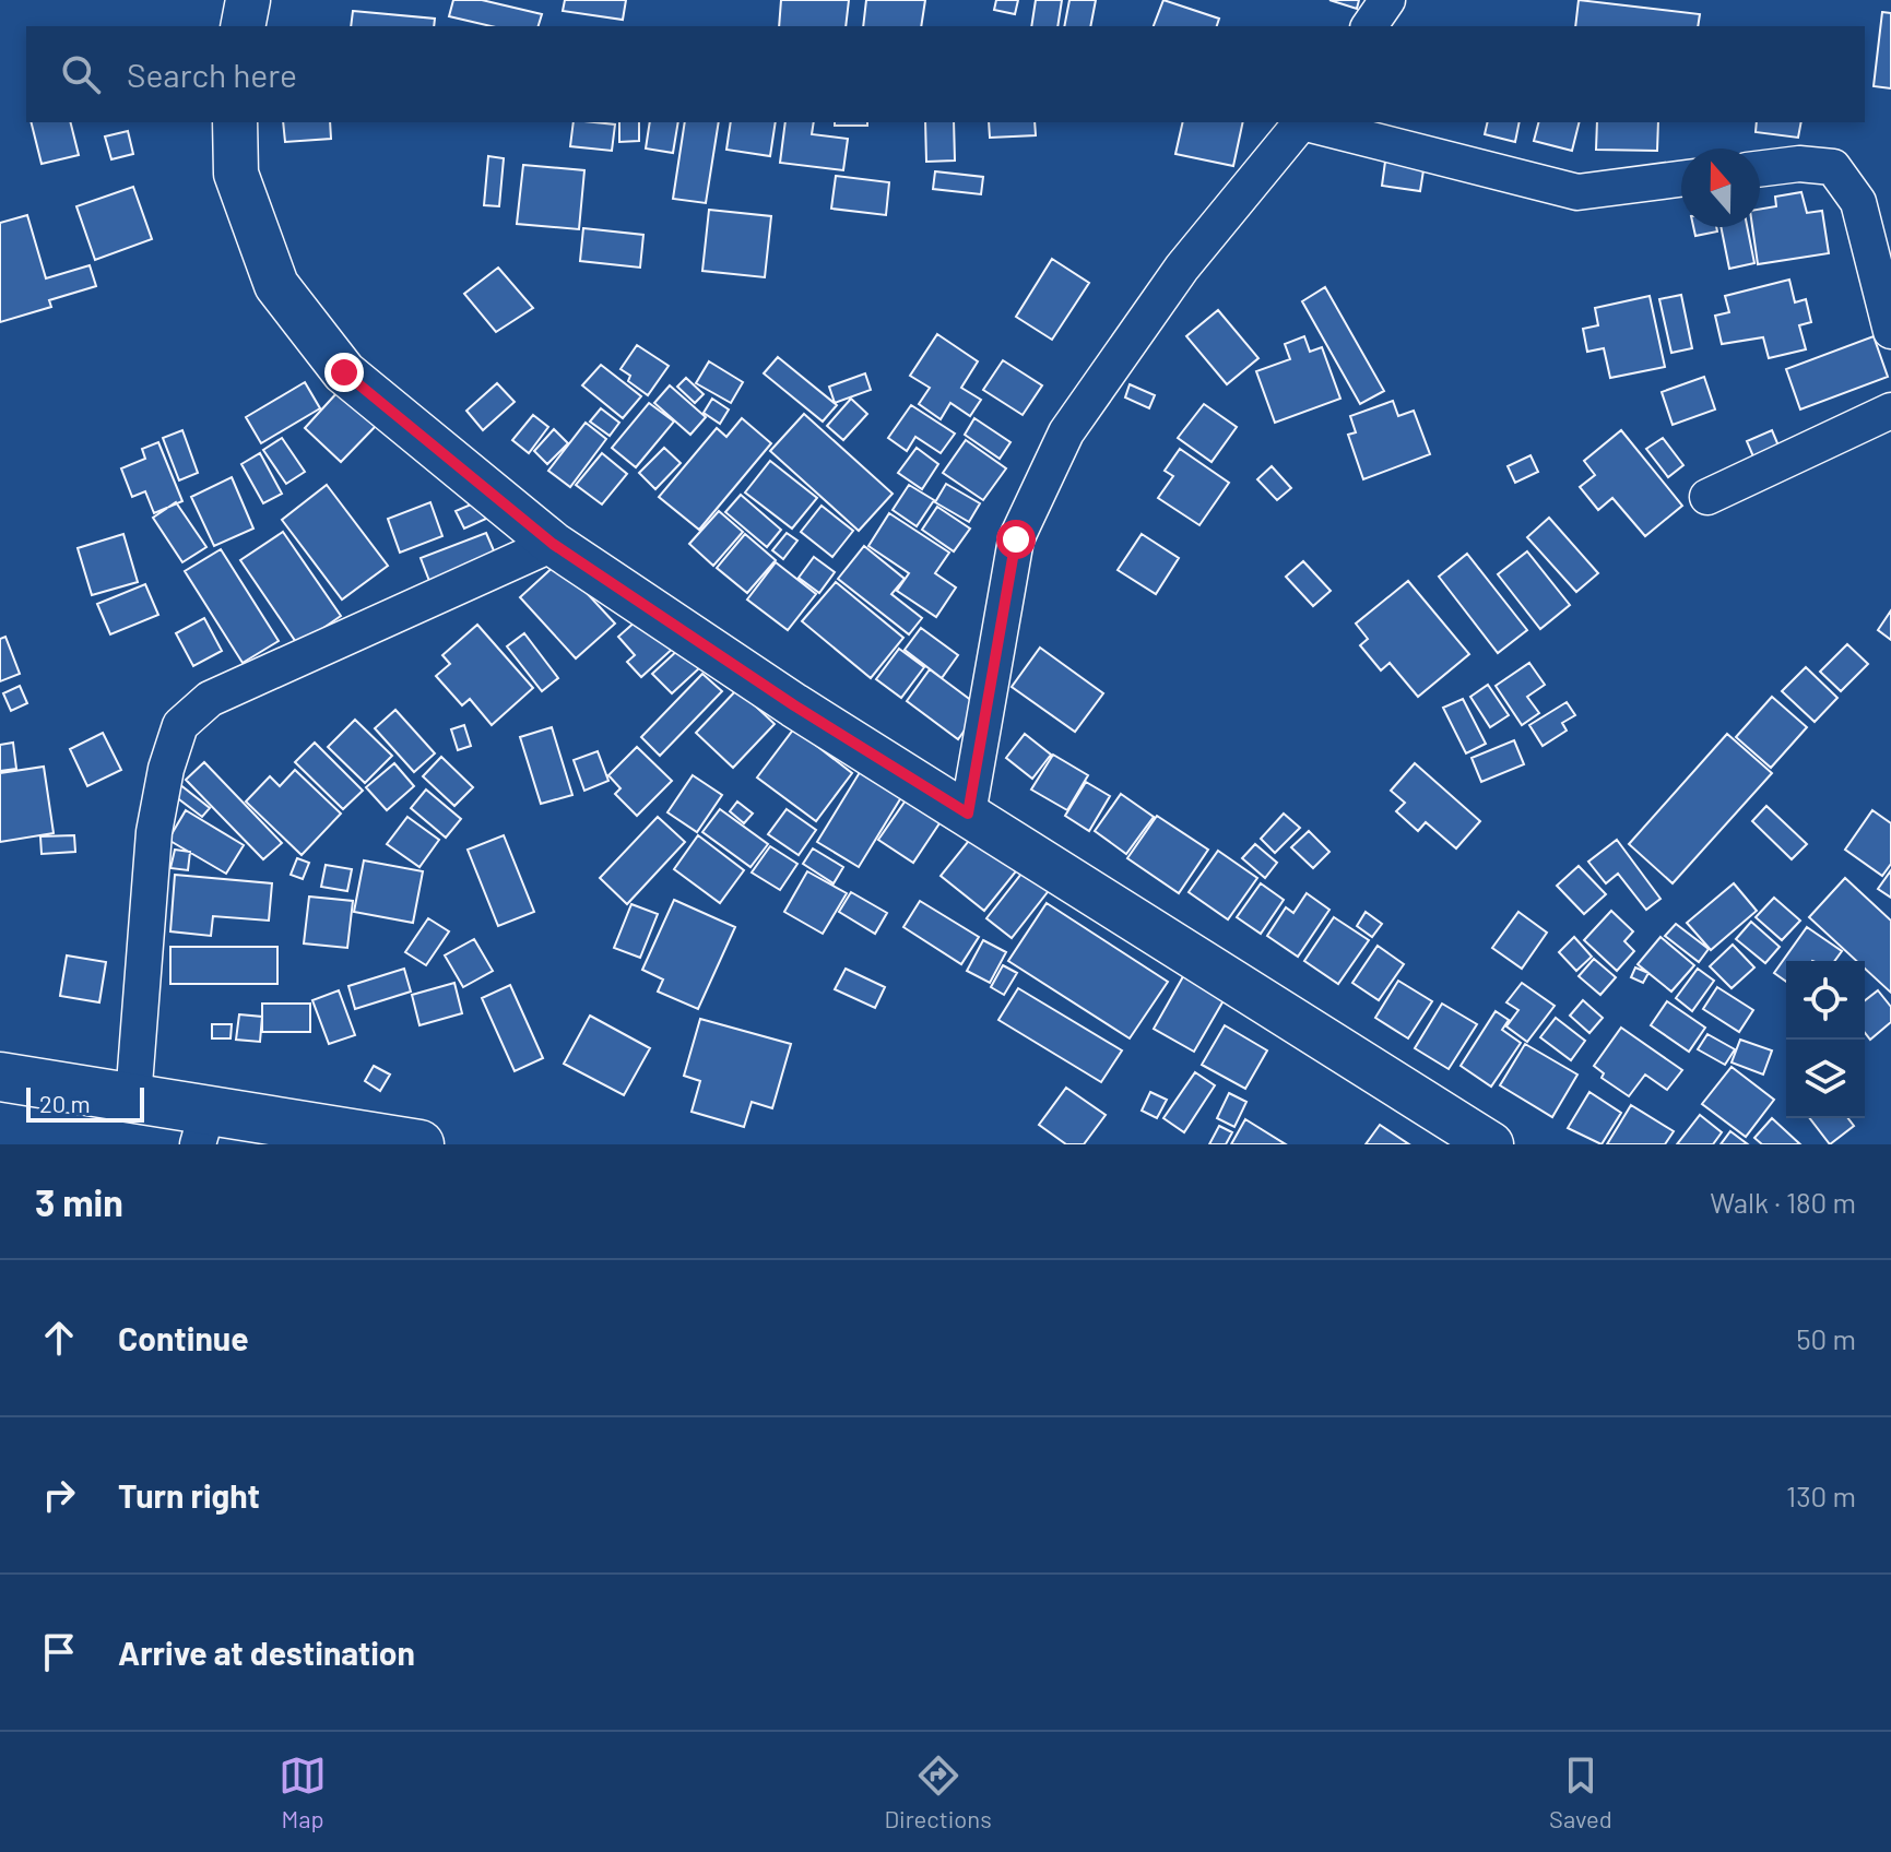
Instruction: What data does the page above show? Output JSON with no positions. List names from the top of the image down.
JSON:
{
  "scale_bar": "20 m",
  "north": "top",
  "page": {
    "search": "Search here",
    "scale": "20 m",
    "heading": ["3 min", "Walk · 180 m"],
    "list": [
      ["Continue", "50 m"],
      ["Turn right", "130 m"],
      "Arrive at destination"
    ],
    "nav": ["Map", "Directions", "Saved"]
  }
}
